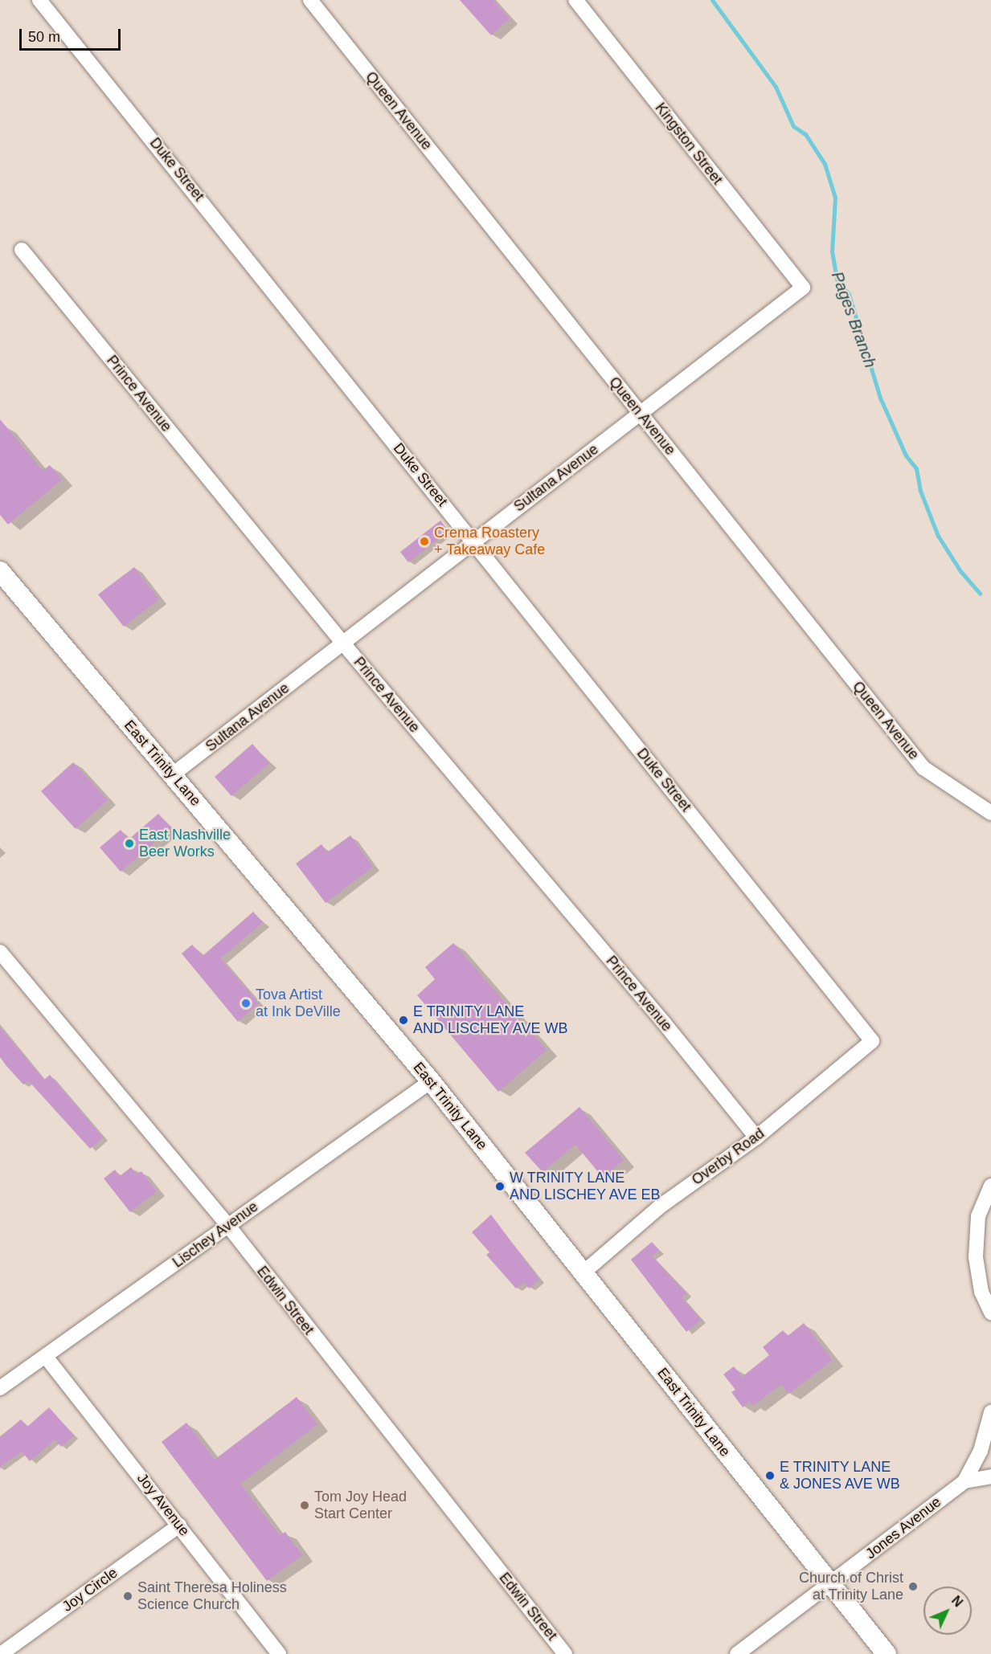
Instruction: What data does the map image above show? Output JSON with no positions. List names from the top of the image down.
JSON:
{
  "streets": {
    "main road": ["East Trinity Lane"],
    "street": [
      "Queen Avenue",
      "Kingston Street",
      "Duke Street",
      "Prince Avenue",
      "Sultana Avenue",
      "Overby Road",
      "Lischey Avenue",
      "Edwin Street",
      "Joy Avenue",
      "Jones Avenue",
      "Joy Circle"
    ]
  },
  "crossings": [
    ["Queen Avenue", "Sultana Avenue"],
    ["Kingston Street", "Sultana Avenue"],
    ["Duke Street", "Sultana Avenue"],
    ["Duke Street", "Overby Road"],
    ["Prince Avenue", "Sultana Avenue"],
    ["Prince Avenue", "Overby Road"],
    ["Sultana Avenue", "East Trinity Lane"],
    ["East Trinity Lane", "Overby Road"],
    ["East Trinity Lane", "Lischey Avenue"],
    ["East Trinity Lane", "Jones Avenue"],
    ["Lischey Avenue", "Edwin Street"],
    ["Lischey Avenue", "Joy Avenue"],
    ["Joy Avenue", "Joy Circle"]
  ],
  "water": ["Pages Branch"],
  "places": [
    "Crema Roastery + Takeaway Cafe",
    "East Nashville Beer Works",
    "Tova Artist at Ink DeVille",
    "E TRINITY LANE AND LISCHEY AVE WB",
    "W TRINITY LANE AND LISCHEY AVE EB",
    "E TRINITY LANE & JONES AVE WB",
    "Tom Joy Head Start Center",
    "Church of Christ at Trinity Lane",
    "Saint Theresa Holiness Science Church"
  ],
  "scale_bar": "50 m",
  "north": "top right"
}
